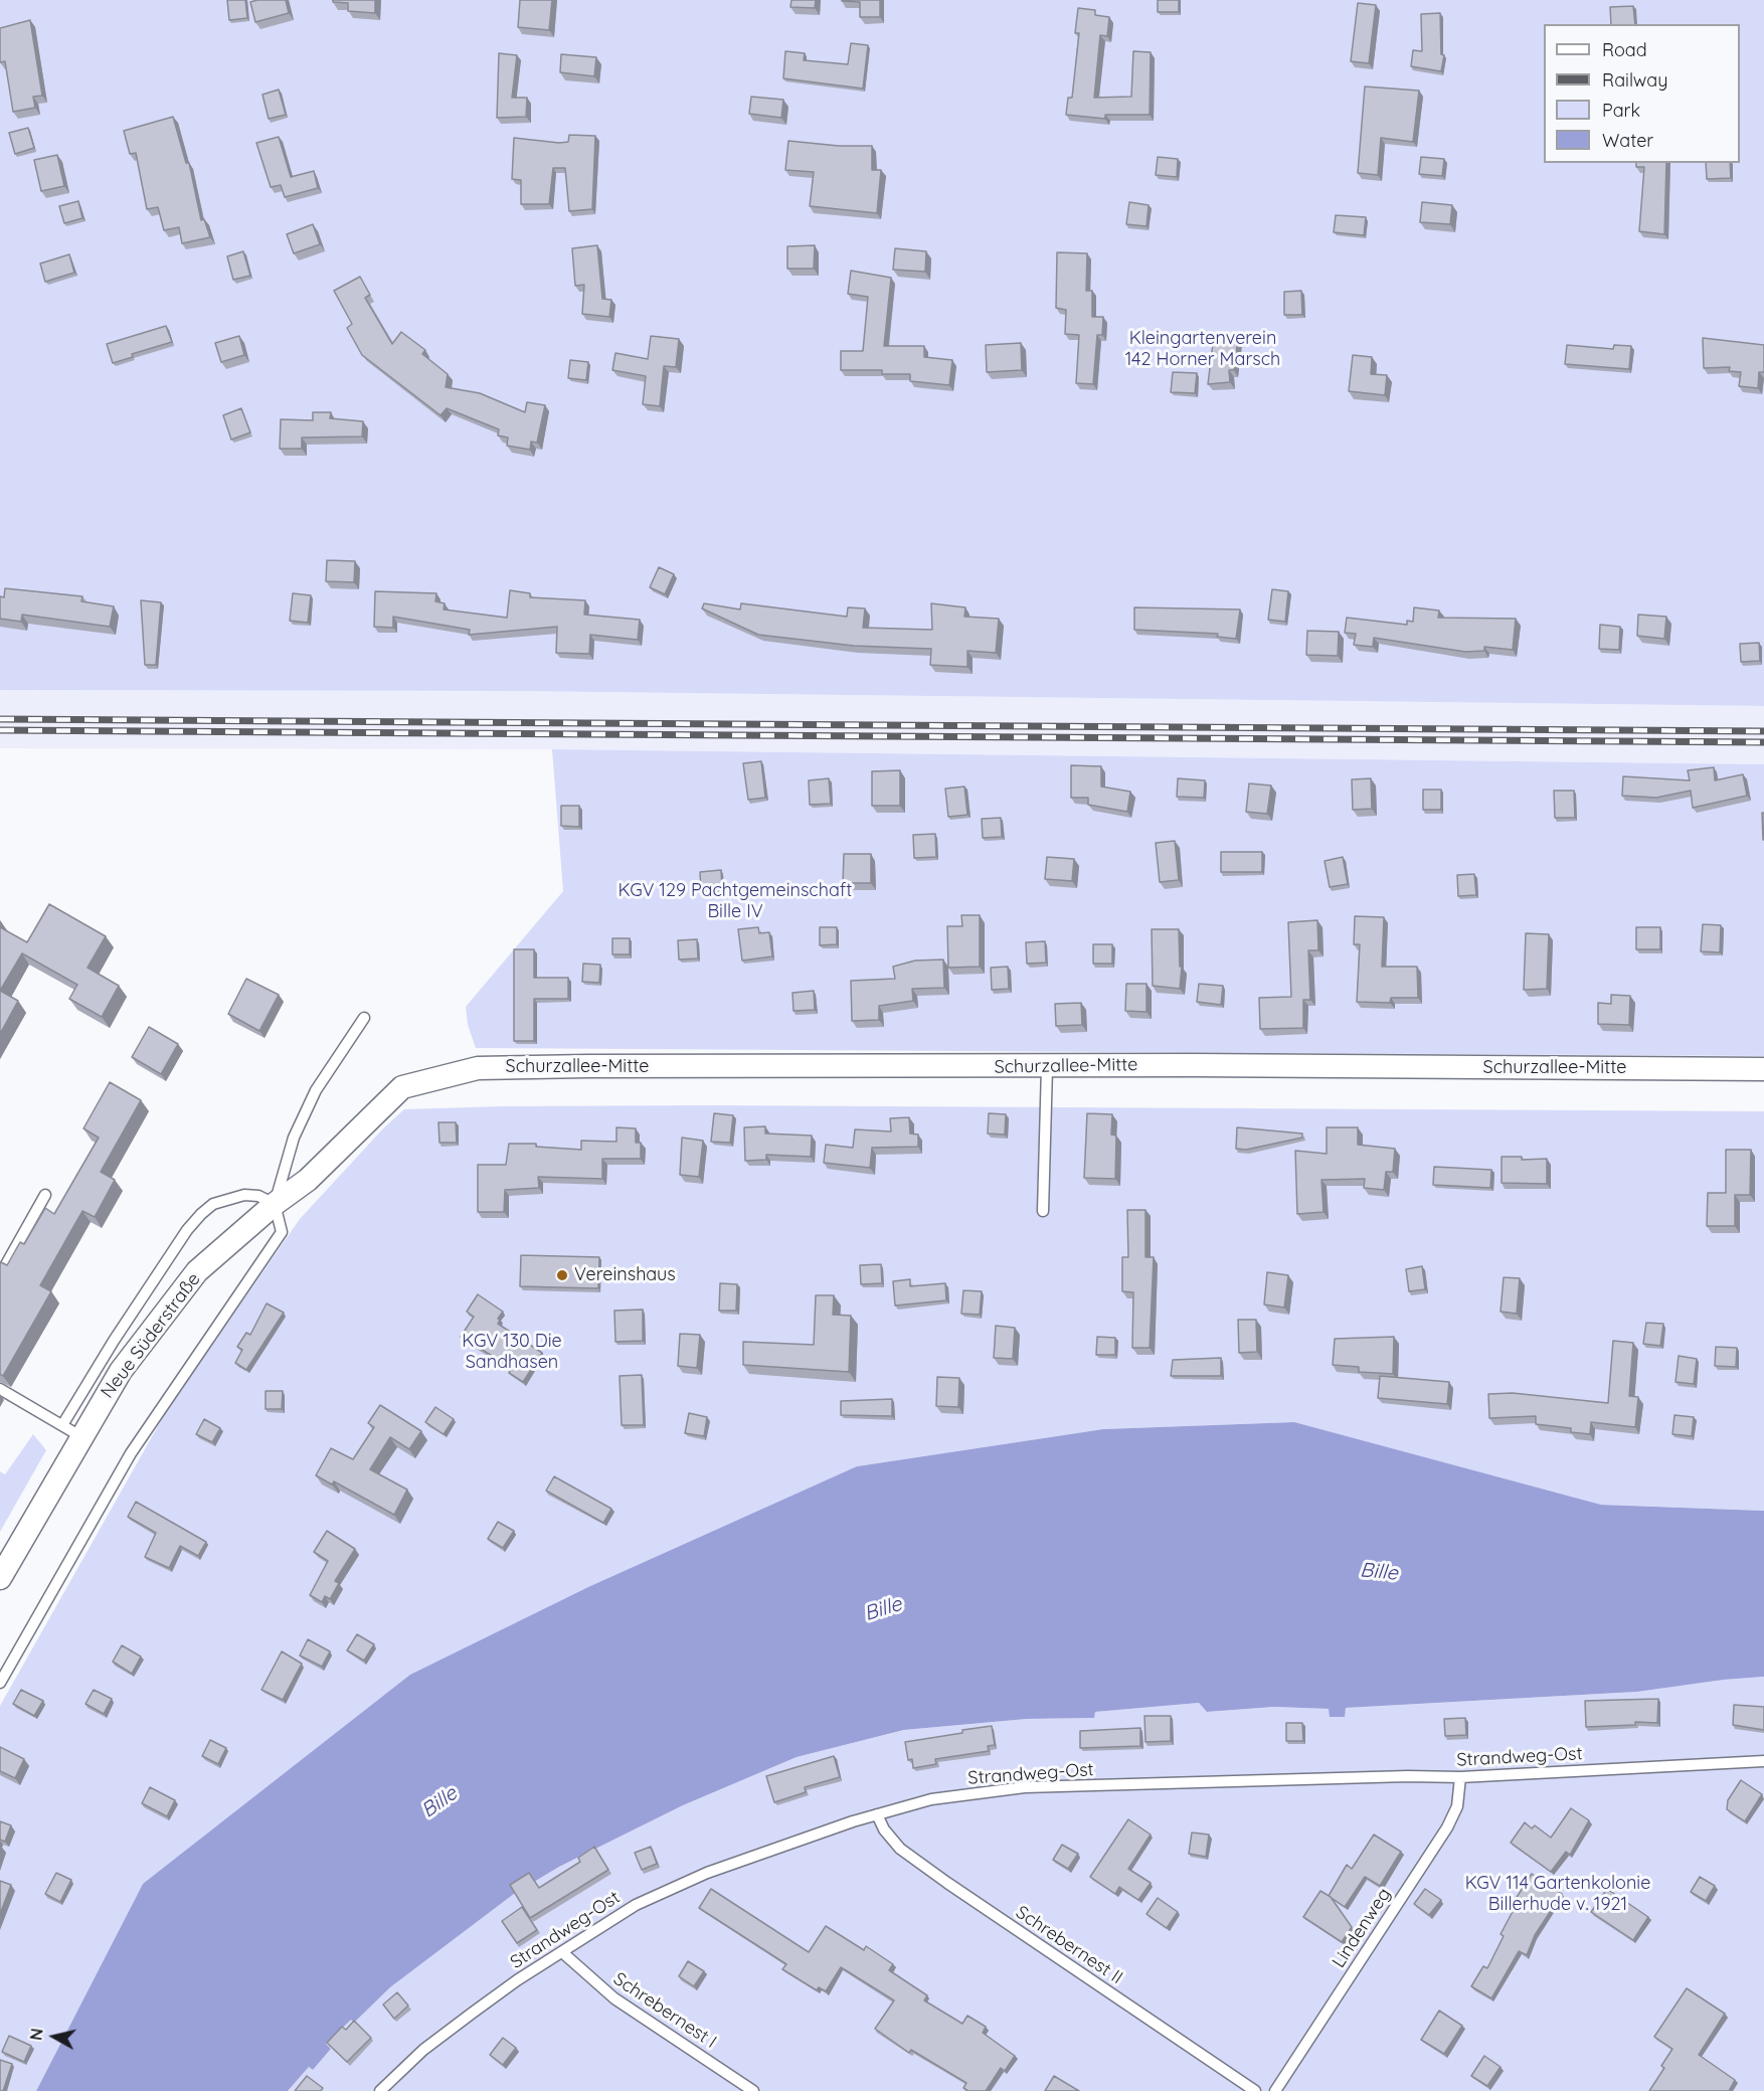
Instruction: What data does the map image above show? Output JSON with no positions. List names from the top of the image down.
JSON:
{
  "streets": {
    "street": ["Schurzallee-Mitte", "Neue Süderstraße"],
    "lane": [
      "Strandweg-Ost",
      "Lindenweg",
      "Schrebernest II",
      "Schrebernest I"
    ]
  },
  "crossings": [
    ["Schurzallee-Mitte", "Neue Süderstraße"],
    ["Strandweg-Ost", "Lindenweg"],
    ["Strandweg-Ost", "Schrebernest II"],
    ["Strandweg-Ost", "Schrebernest I"]
  ],
  "water": ["Bille"],
  "parks": [
    "Kleingartenverein 142 Horner Marsch",
    "KGV 129 Pachtgemeinschaft Bille IV",
    "KGV 130 Die Sandhasen",
    "KGV 114 Gartenkolonie Billerhude v. 1921"
  ],
  "places": ["Vereinshaus"],
  "legend": [
    "Road",
    "Railway",
    "Park",
    "Water"
  ],
  "north": "left"
}
